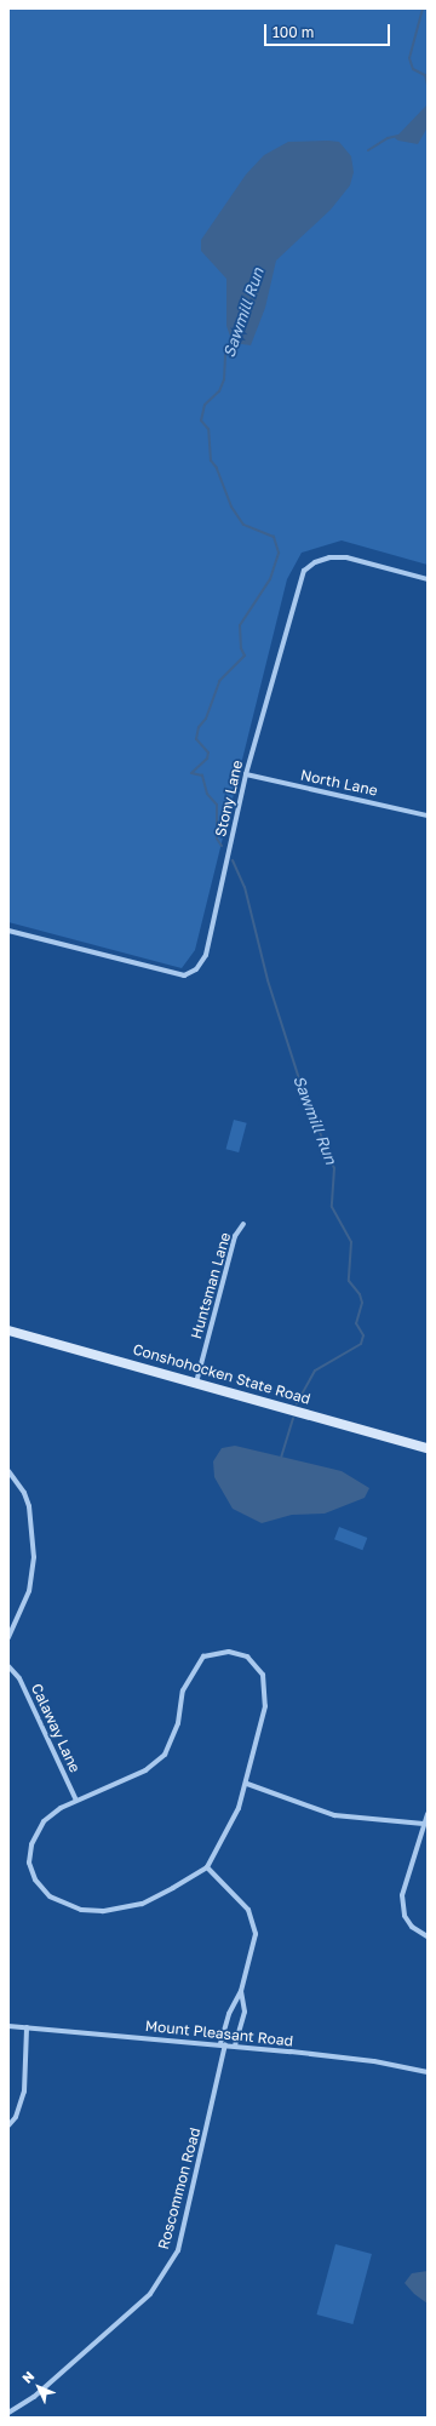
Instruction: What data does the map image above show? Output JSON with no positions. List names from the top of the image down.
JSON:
{
  "streets": {
    "main road": ["Conshohocken State Road"],
    "street": [
      "North Lane",
      "Stony Lane",
      "Huntsman Lane",
      "Calaway Lane",
      "Mount Pleasant Road",
      "Roscommon Road"
    ]
  },
  "crossings": [
    ["North Lane", "Stony Lane"],
    ["Huntsman Lane", "Conshohocken State Road"],
    ["Mount Pleasant Road", "Roscommon Road"]
  ],
  "water": ["Sawmill Run"],
  "scale_bar": "100 m",
  "north": "top left"
}
